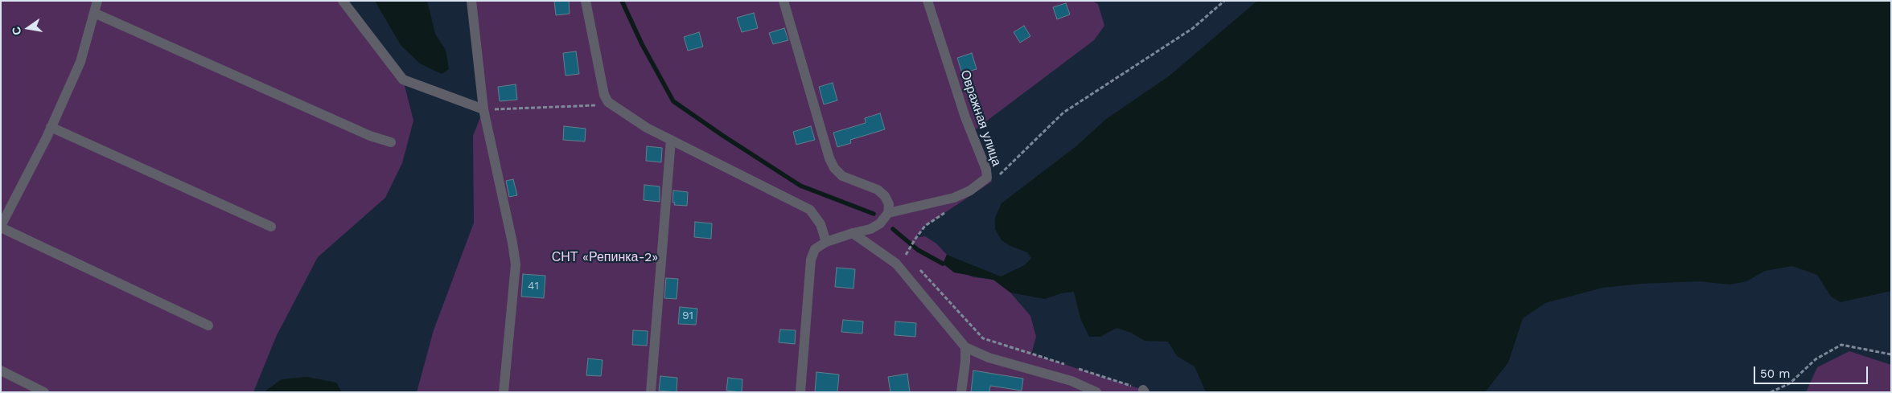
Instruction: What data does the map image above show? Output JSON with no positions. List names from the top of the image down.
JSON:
{
  "streets": {
    "street": ["Овражная улица"]
  },
  "parks": ["СНТ «Репинка-2»"],
  "house_numbers": ["41", "91"],
  "scale_bar": "50 m",
  "north": "left"
}
